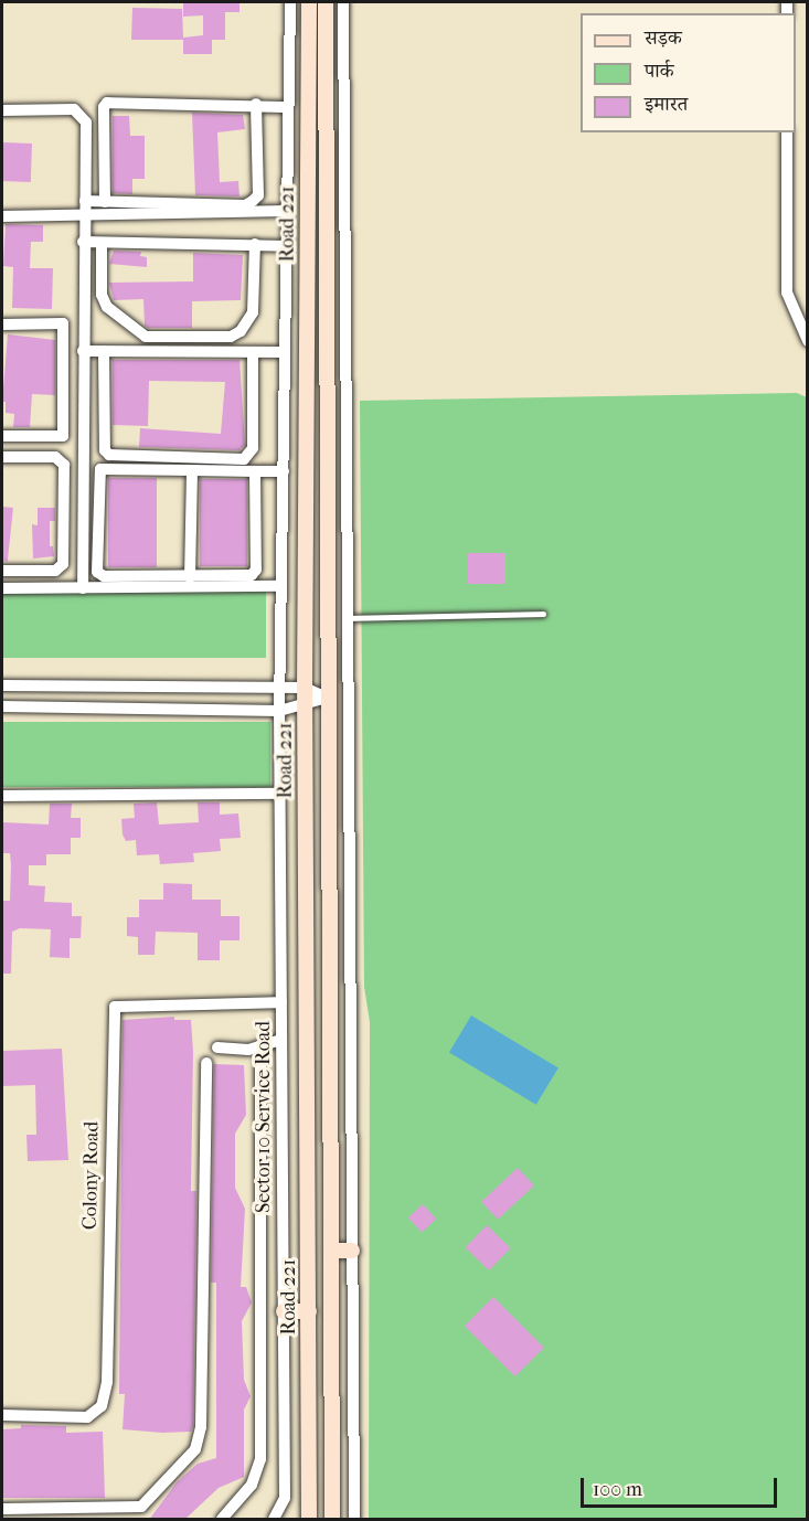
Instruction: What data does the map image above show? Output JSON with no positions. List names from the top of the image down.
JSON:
{
  "streets": {
    "main road": ["Road 221"],
    "street": ["Sector 10 Service Road", "Colony Road"]
  },
  "crossings": [
    ["Sector 10 Service Road", "Colony Road"]
  ],
  "legend": ["सड़क", "पार्क", "इमारत"],
  "scale_bar": "100 m"
}
